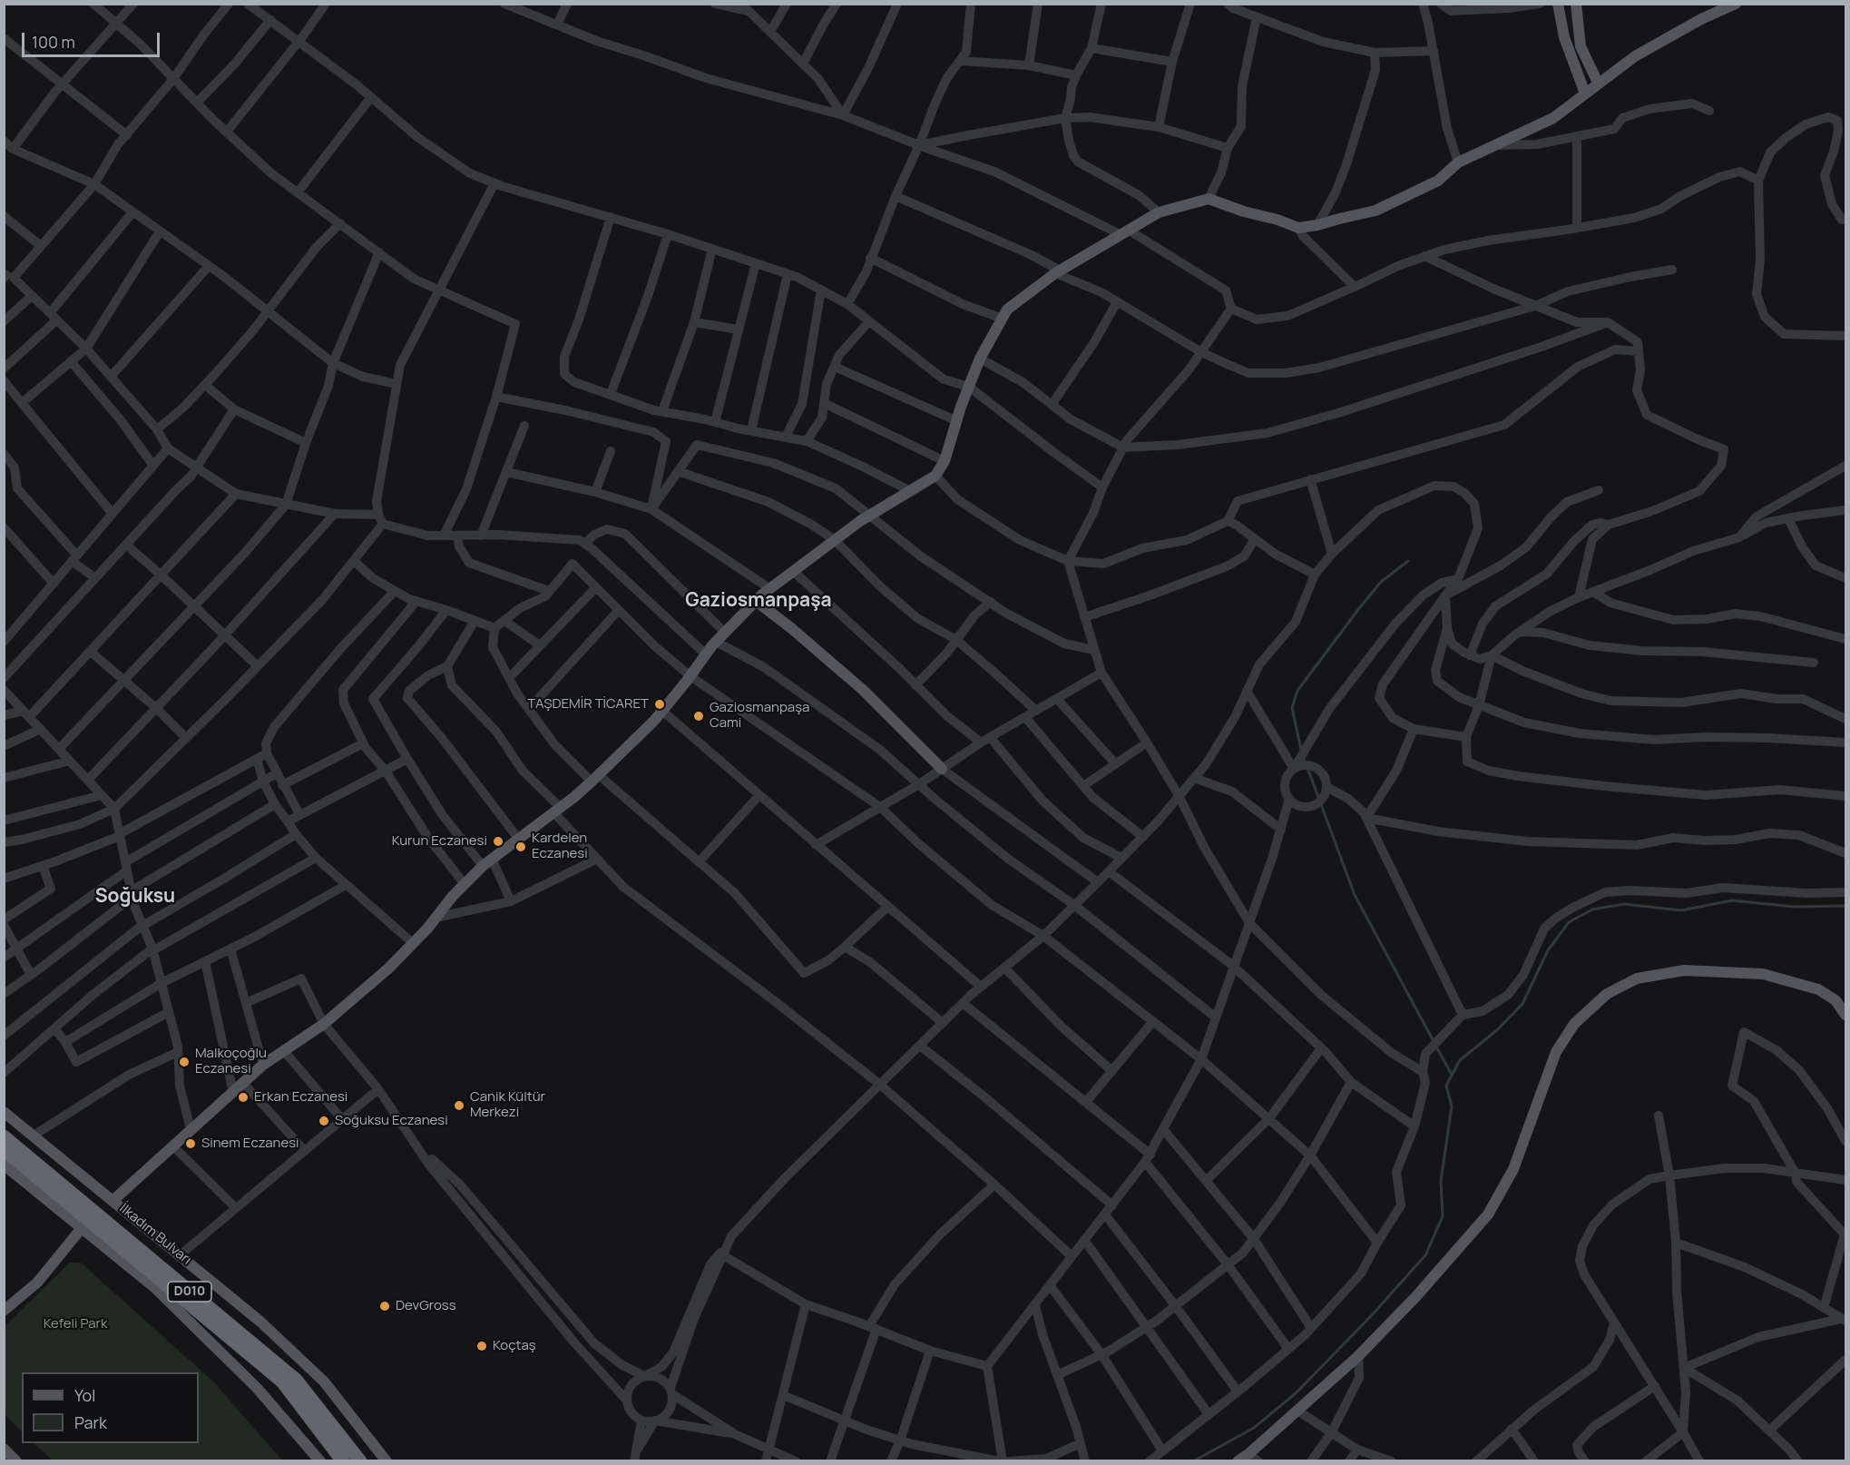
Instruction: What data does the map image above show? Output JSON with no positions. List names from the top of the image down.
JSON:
{
  "streets": {
    "highway": ["İlkadım Bulvarı", "D010"]
  },
  "districts": ["Gaziosmanpaşa", "Soğuksu"],
  "parks": ["Kefeli Park"],
  "places": [
    "TAŞDEMİR TİCARET",
    "Gaziosmanpaşa Cami",
    "Kurun Eczanesi",
    "Kardelen Eczanesi",
    "Malkoçoğlu Eczanesi",
    "Erkan Eczanesi",
    "Canik Kültür Merkezi",
    "Soğuksu Eczanesi",
    "Sinem Eczanesi",
    "DevGross",
    "Koçtaş"
  ],
  "legend": ["Yol", "Park"],
  "scale_bar": "100 m"
}
